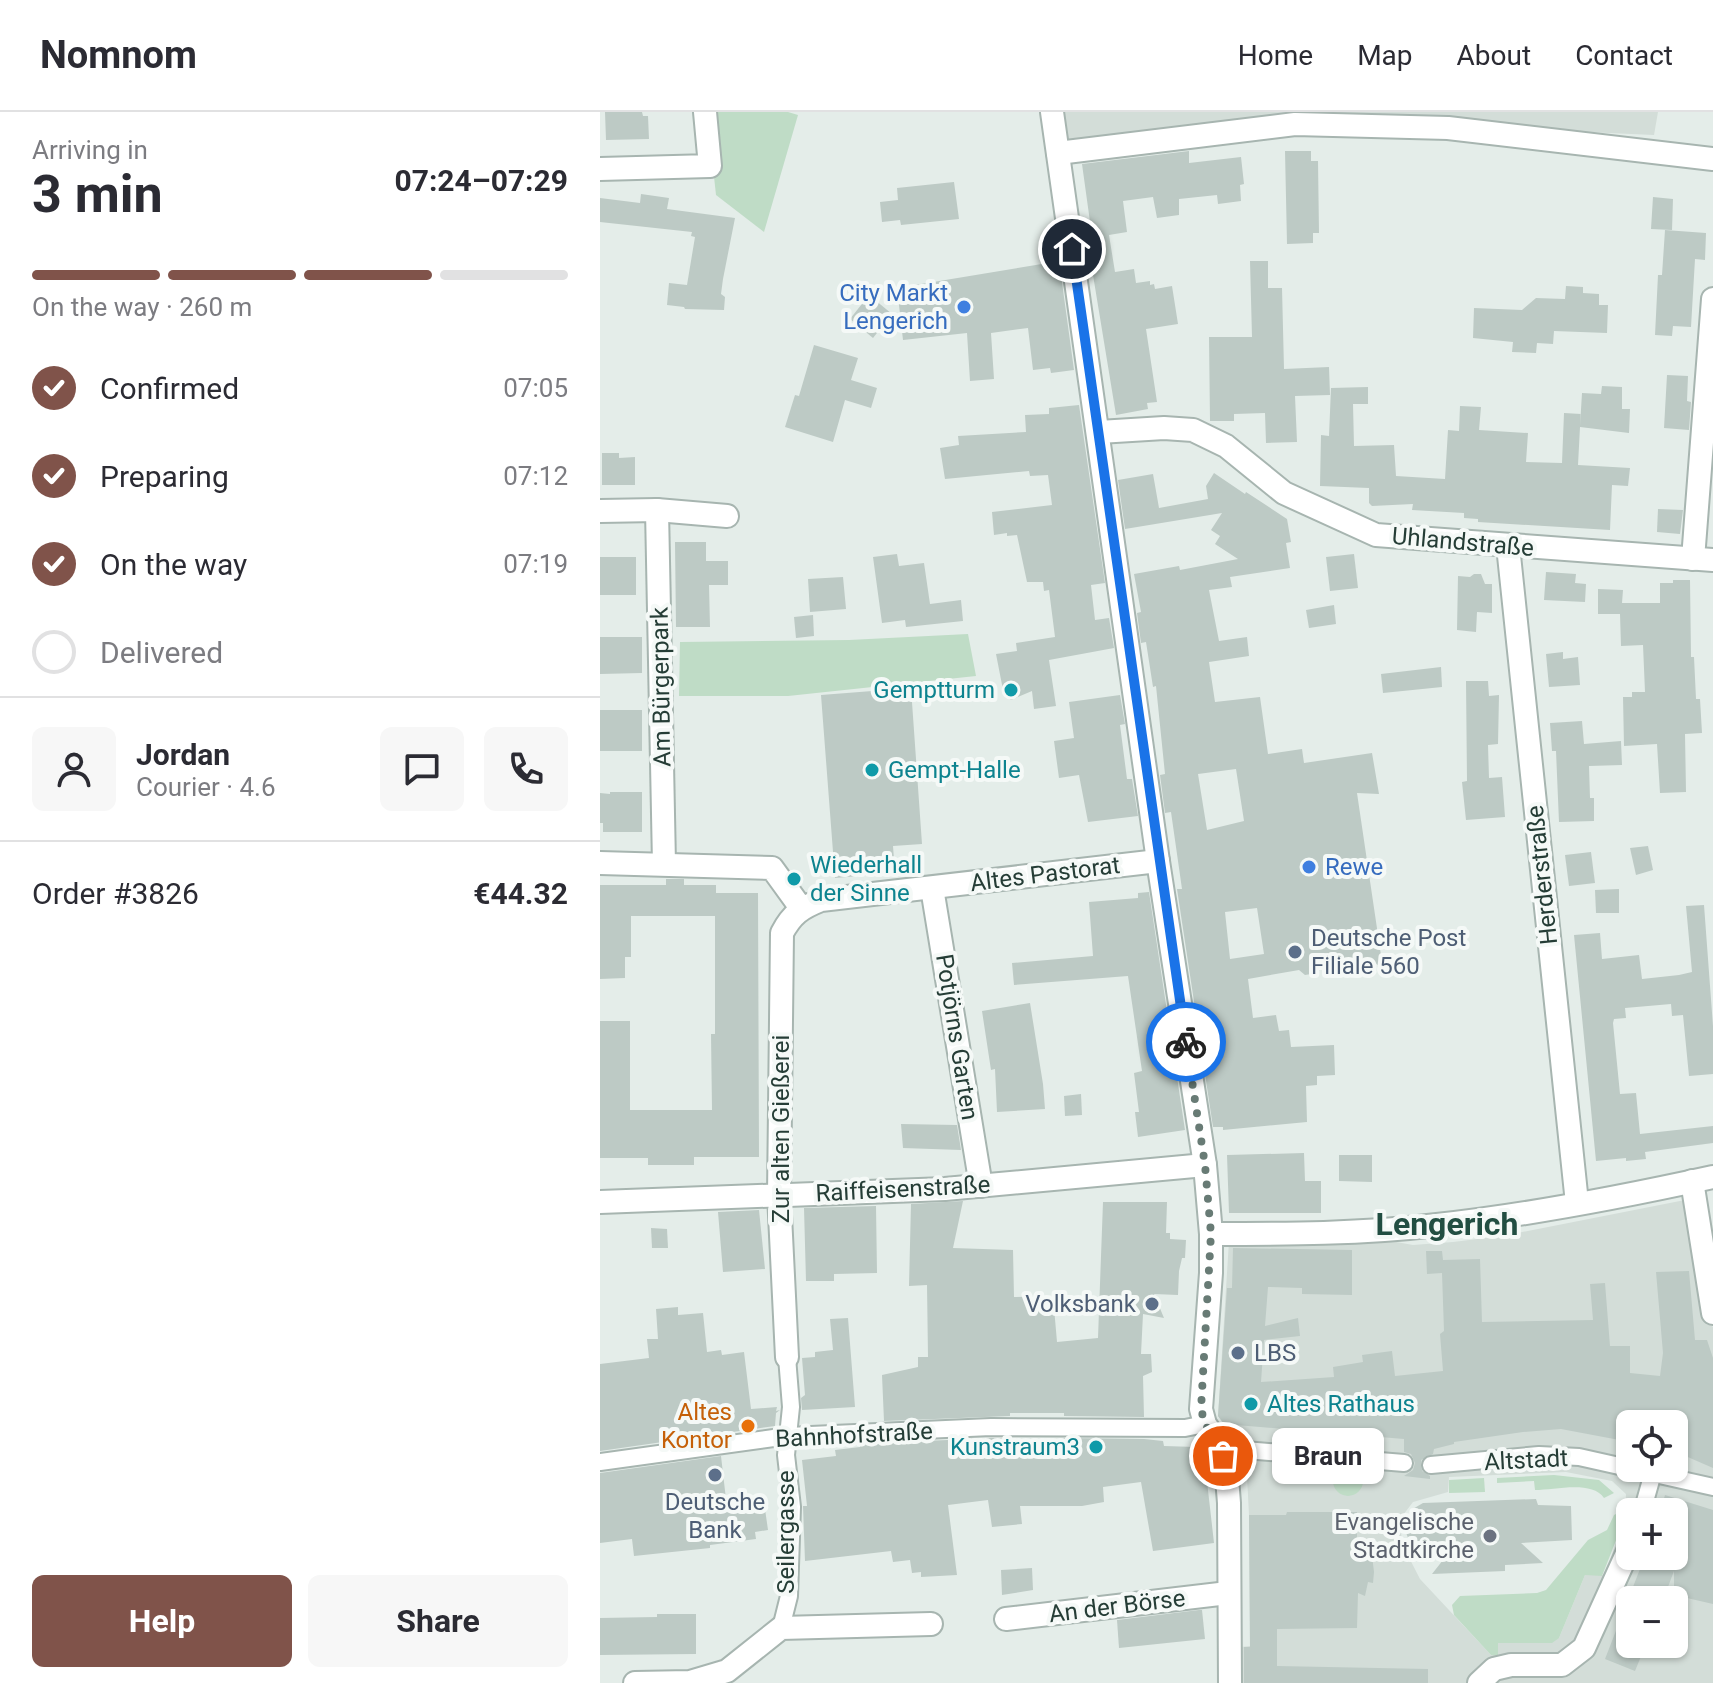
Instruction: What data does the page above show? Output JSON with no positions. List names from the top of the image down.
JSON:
{
  "streets": {
    "street": [
      "Uhlandstraße",
      "Am Bürgerpark",
      "Altes Pastorat",
      "Herderstraße",
      "Potjörns Garten",
      "Zur alten Gießerei",
      "Raiffeisenstraße",
      "Bahnhofstraße",
      "Altstadt",
      "Seilergasse",
      "An der Börse"
    ]
  },
  "crossings": [
    ["Uhlandstraße", "Herderstraße"],
    ["Altes Pastorat", "Potjörns Garten"],
    ["Altes Pastorat", "Zur alten Gießerei"],
    ["Potjörns Garten", "Raiffeisenstraße"],
    ["Zur alten Gießerei", "Raiffeisenstraße"],
    ["Zur alten Gießerei", "Seilergasse"],
    ["Bahnhofstraße", "Seilergasse"]
  ],
  "districts": ["Lengerich"],
  "places": [
    "City Markt Lengerich",
    "Gemptturm",
    "Gempt-Halle",
    "Rewe",
    "Wiederhall der Sinne",
    "Deutsche Post Filiale 560",
    "Volksbank",
    "LBS",
    "Altes Rathaus",
    "Altes Kontor",
    "Kunstraum3",
    "Braun",
    "Deutsche Bank",
    "Evangelische Stadtkirche"
  ],
  "page": {
    "header": "Nomnom",
    "nav": [
      "Home",
      "Map",
      "About",
      "Contact"
    ],
    "heading": ["3 min", "Arriving in", "07:24–07:29"],
    "panel": [
      "Jordan",
      "Courier · 4.6",
      "Order #3826",
      "€44.32"
    ],
    "bar": "On the way · 260 m",
    "list": [
      ["Confirmed", "07:05"],
      ["Preparing", "07:12"],
      ["On the way", "07:19"],
      "Delivered"
    ],
    "map_buttons": ["+", "−"],
    "bubble": "Braun",
    "buttons": ["Help", "Share"]
  }
}
